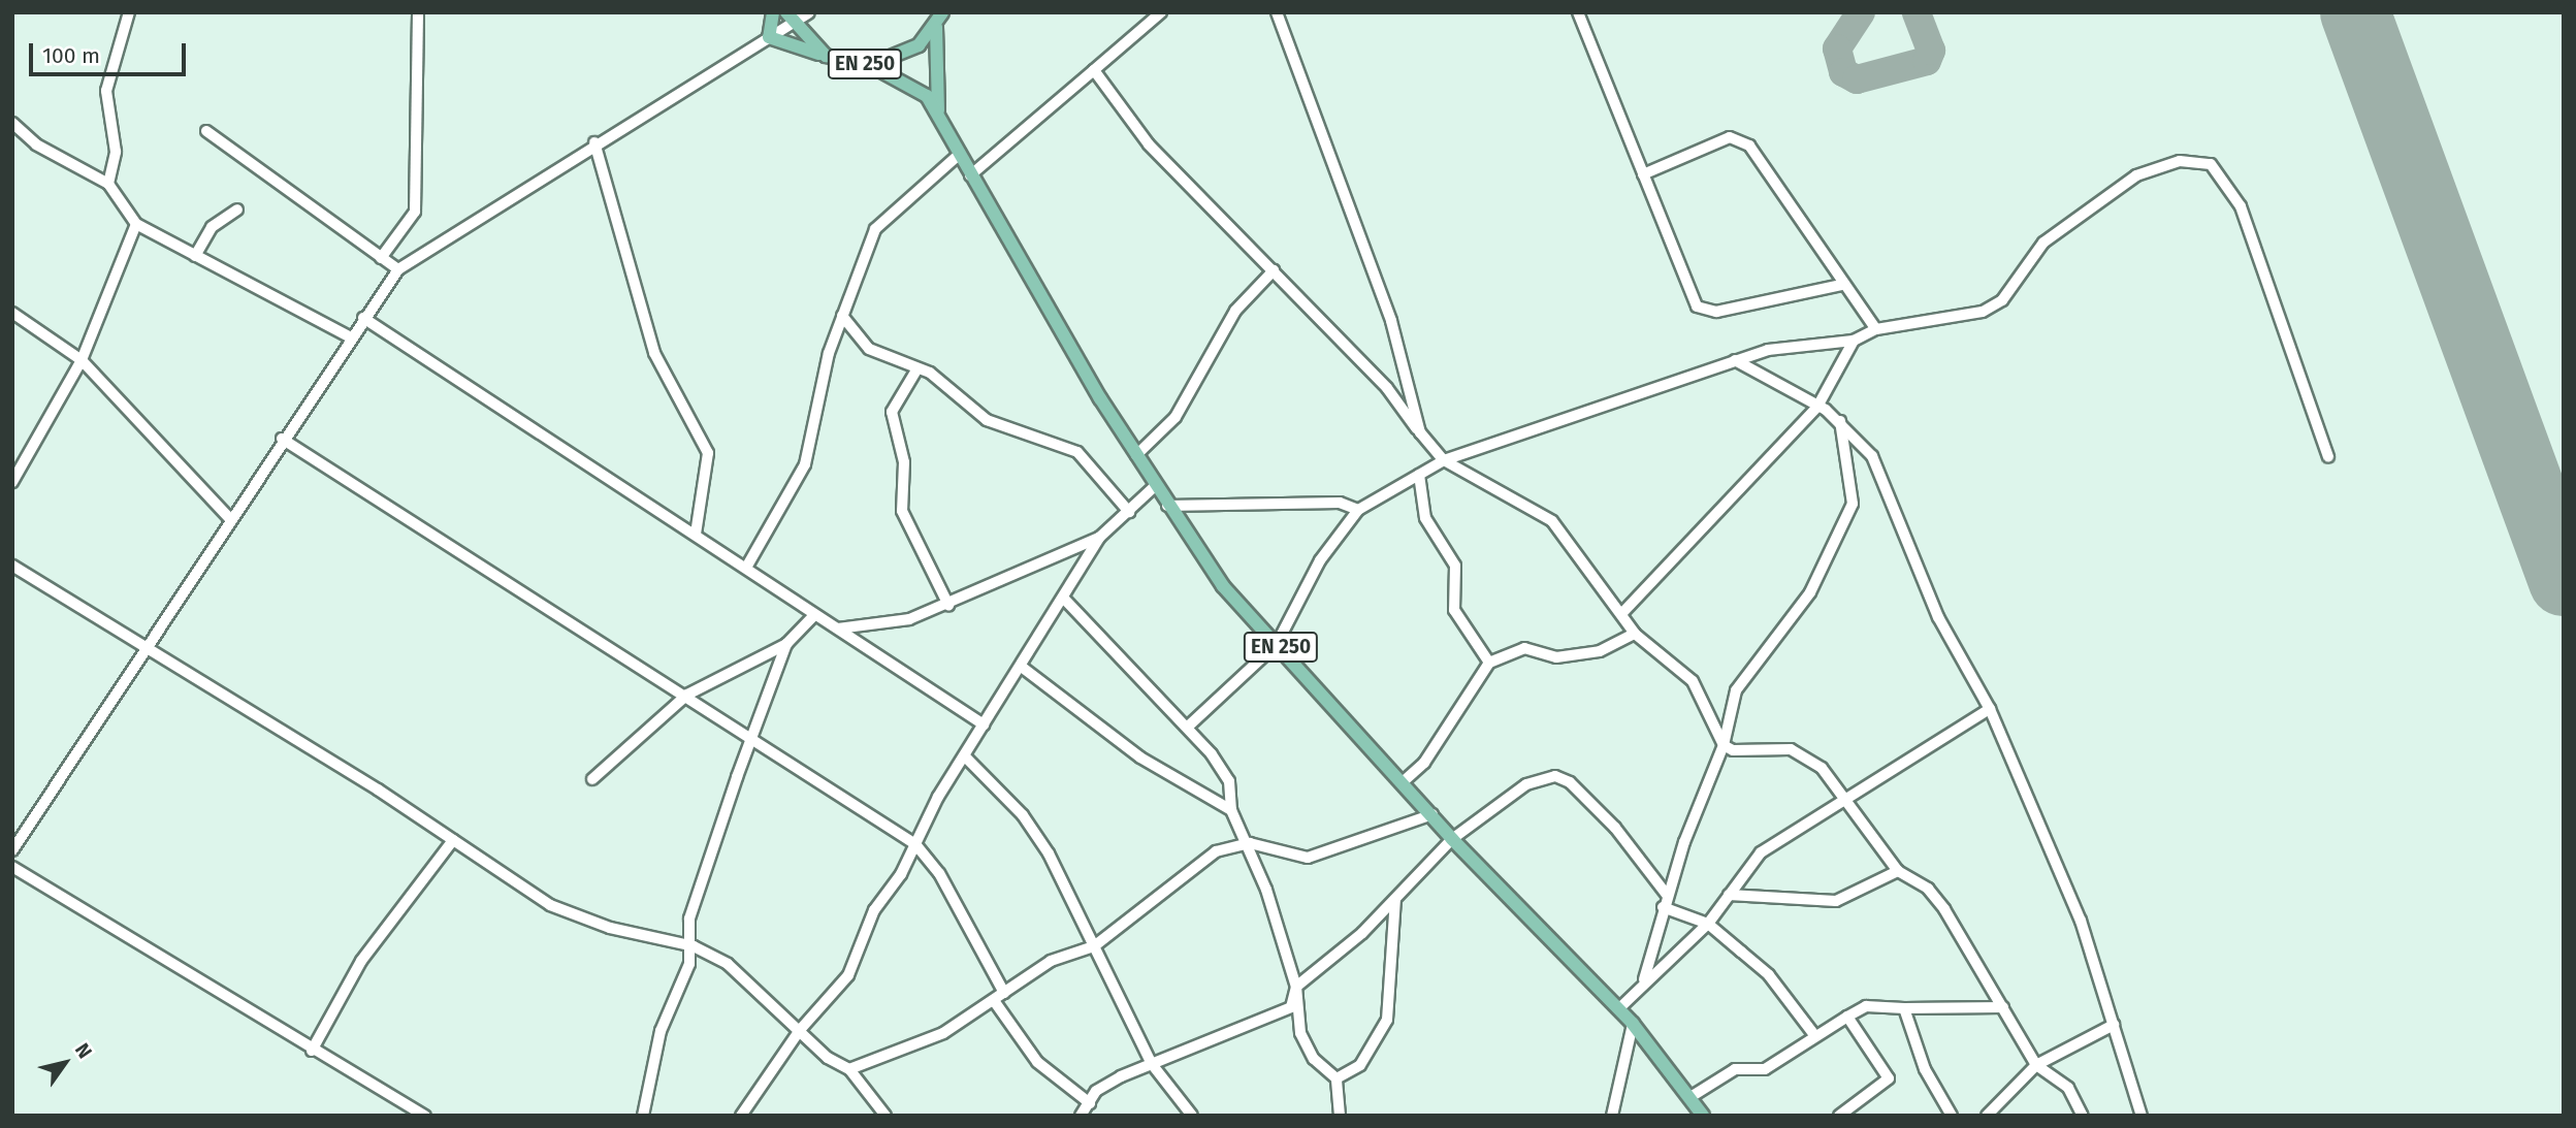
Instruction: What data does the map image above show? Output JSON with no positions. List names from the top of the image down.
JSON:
{
  "streets": {
    "main road": ["EN 250"]
  },
  "scale_bar": "100 m",
  "north": "top right"
}
